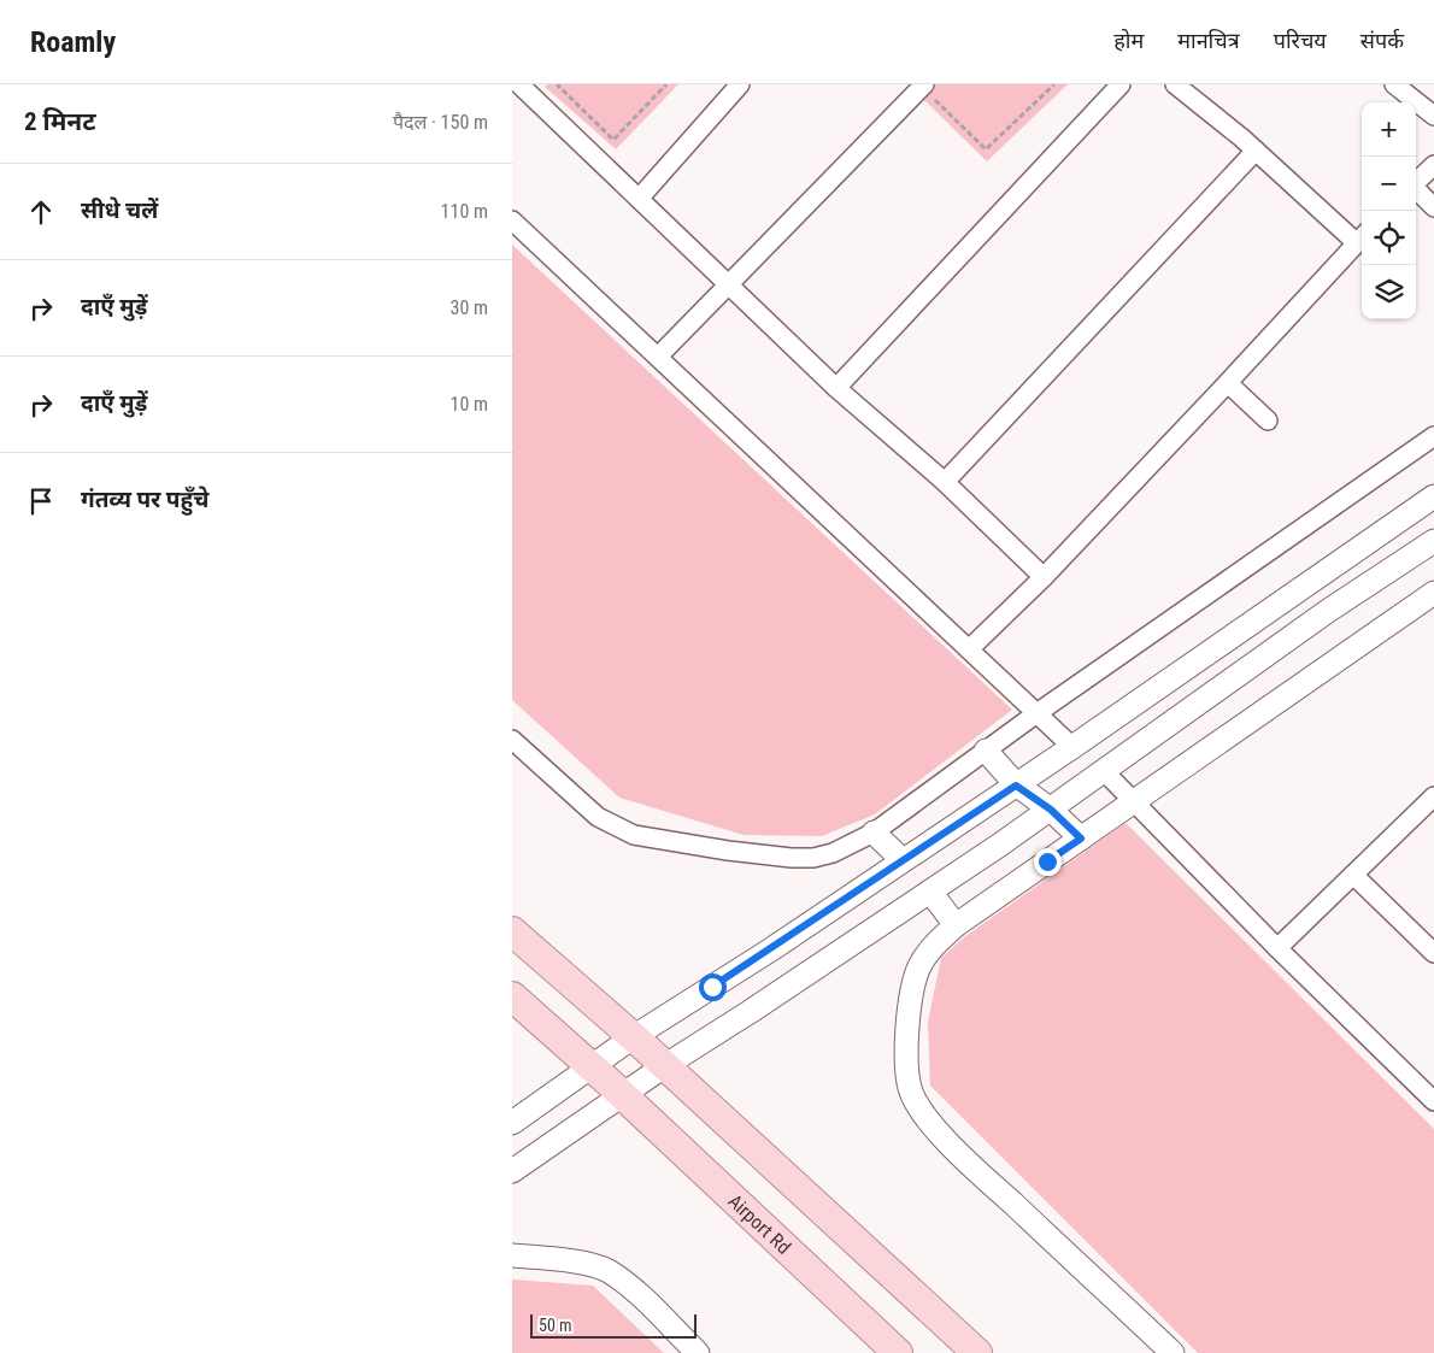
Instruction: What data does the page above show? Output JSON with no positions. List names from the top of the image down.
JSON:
{
  "streets": {
    "main road": ["Airport Rd"]
  },
  "scale_bar": "50 m",
  "page": {
    "header": "Roamly",
    "nav": [
      "होम",
      "मानचित्र",
      "परिचय",
      "संपर्क"
    ],
    "heading": ["2 मिनट", "पैदल · 150 m"],
    "map_buttons": ["+", "−"],
    "list": [
      ["सीधे चलें", "110 m"],
      ["दाएँ मुड़ें", "30 m"],
      ["दाएँ मुड़ें", "10 m"],
      "गंतव्य पर पहुँचे"
    ],
    "scale": "50 m"
  }
}
